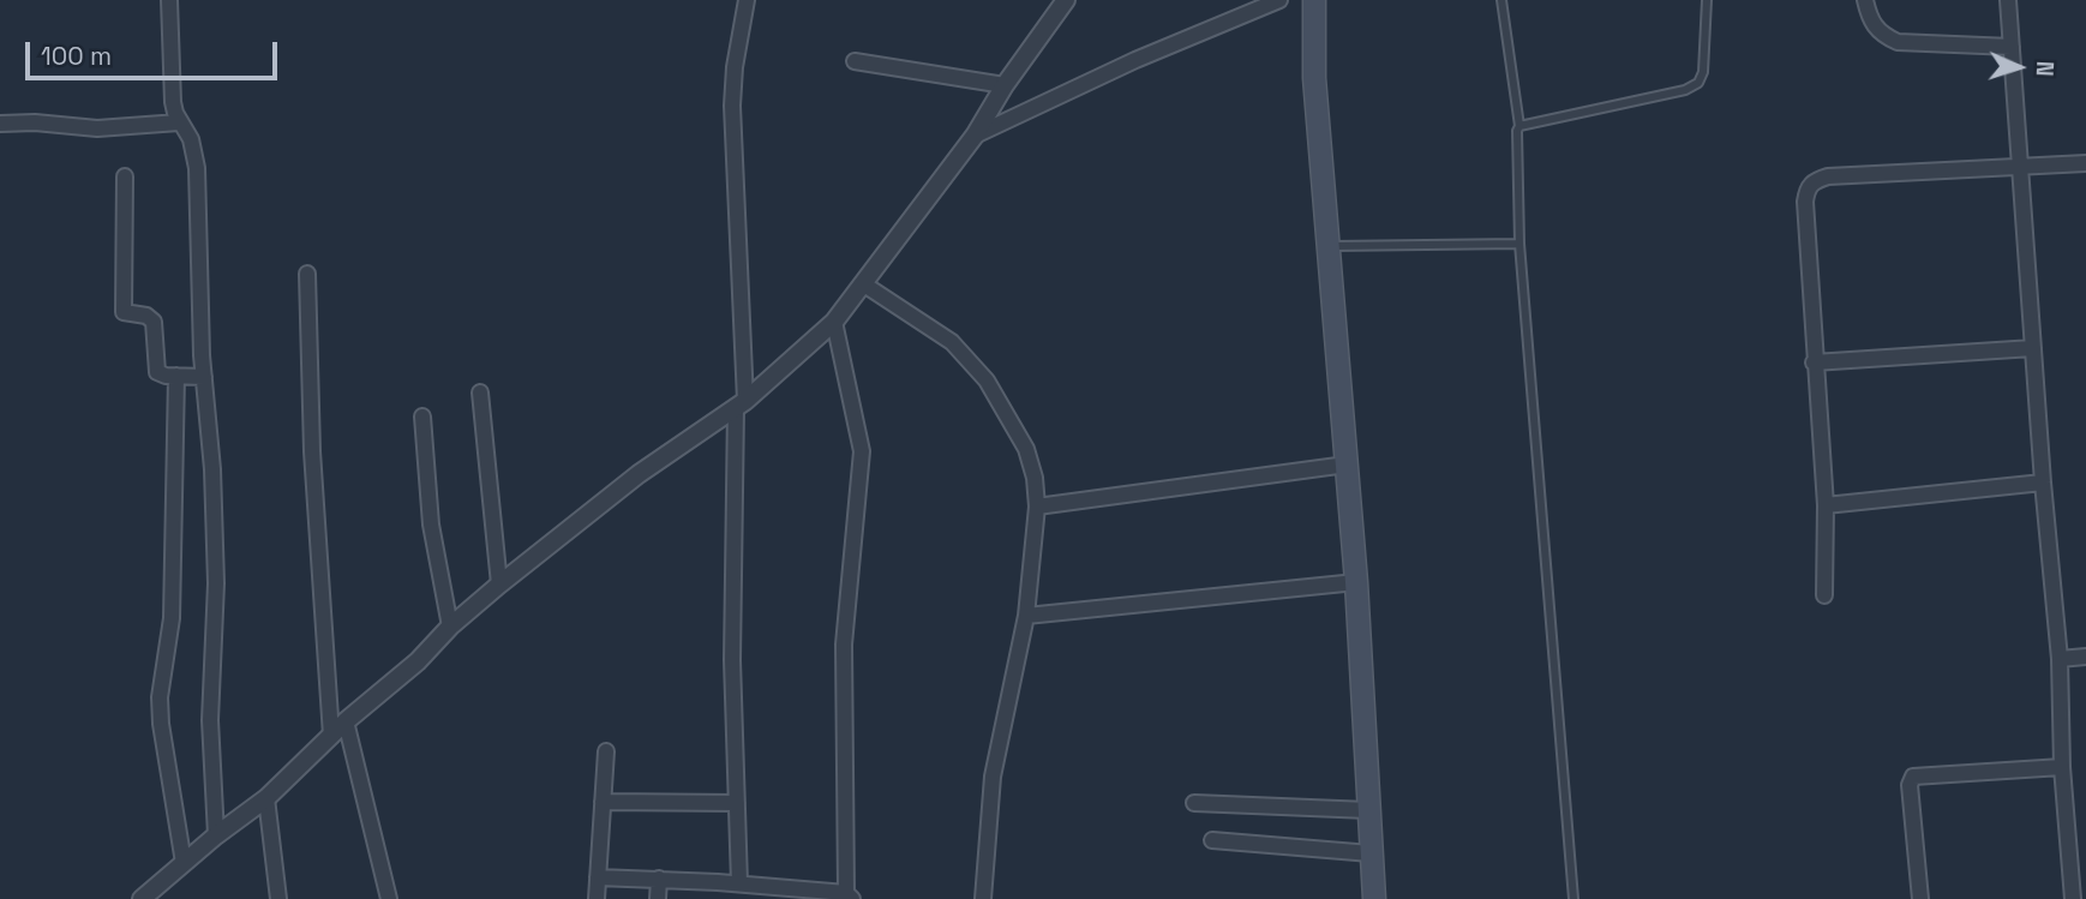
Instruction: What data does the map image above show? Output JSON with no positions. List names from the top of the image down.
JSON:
{
  "scale_bar": "100 m",
  "north": "right"
}
